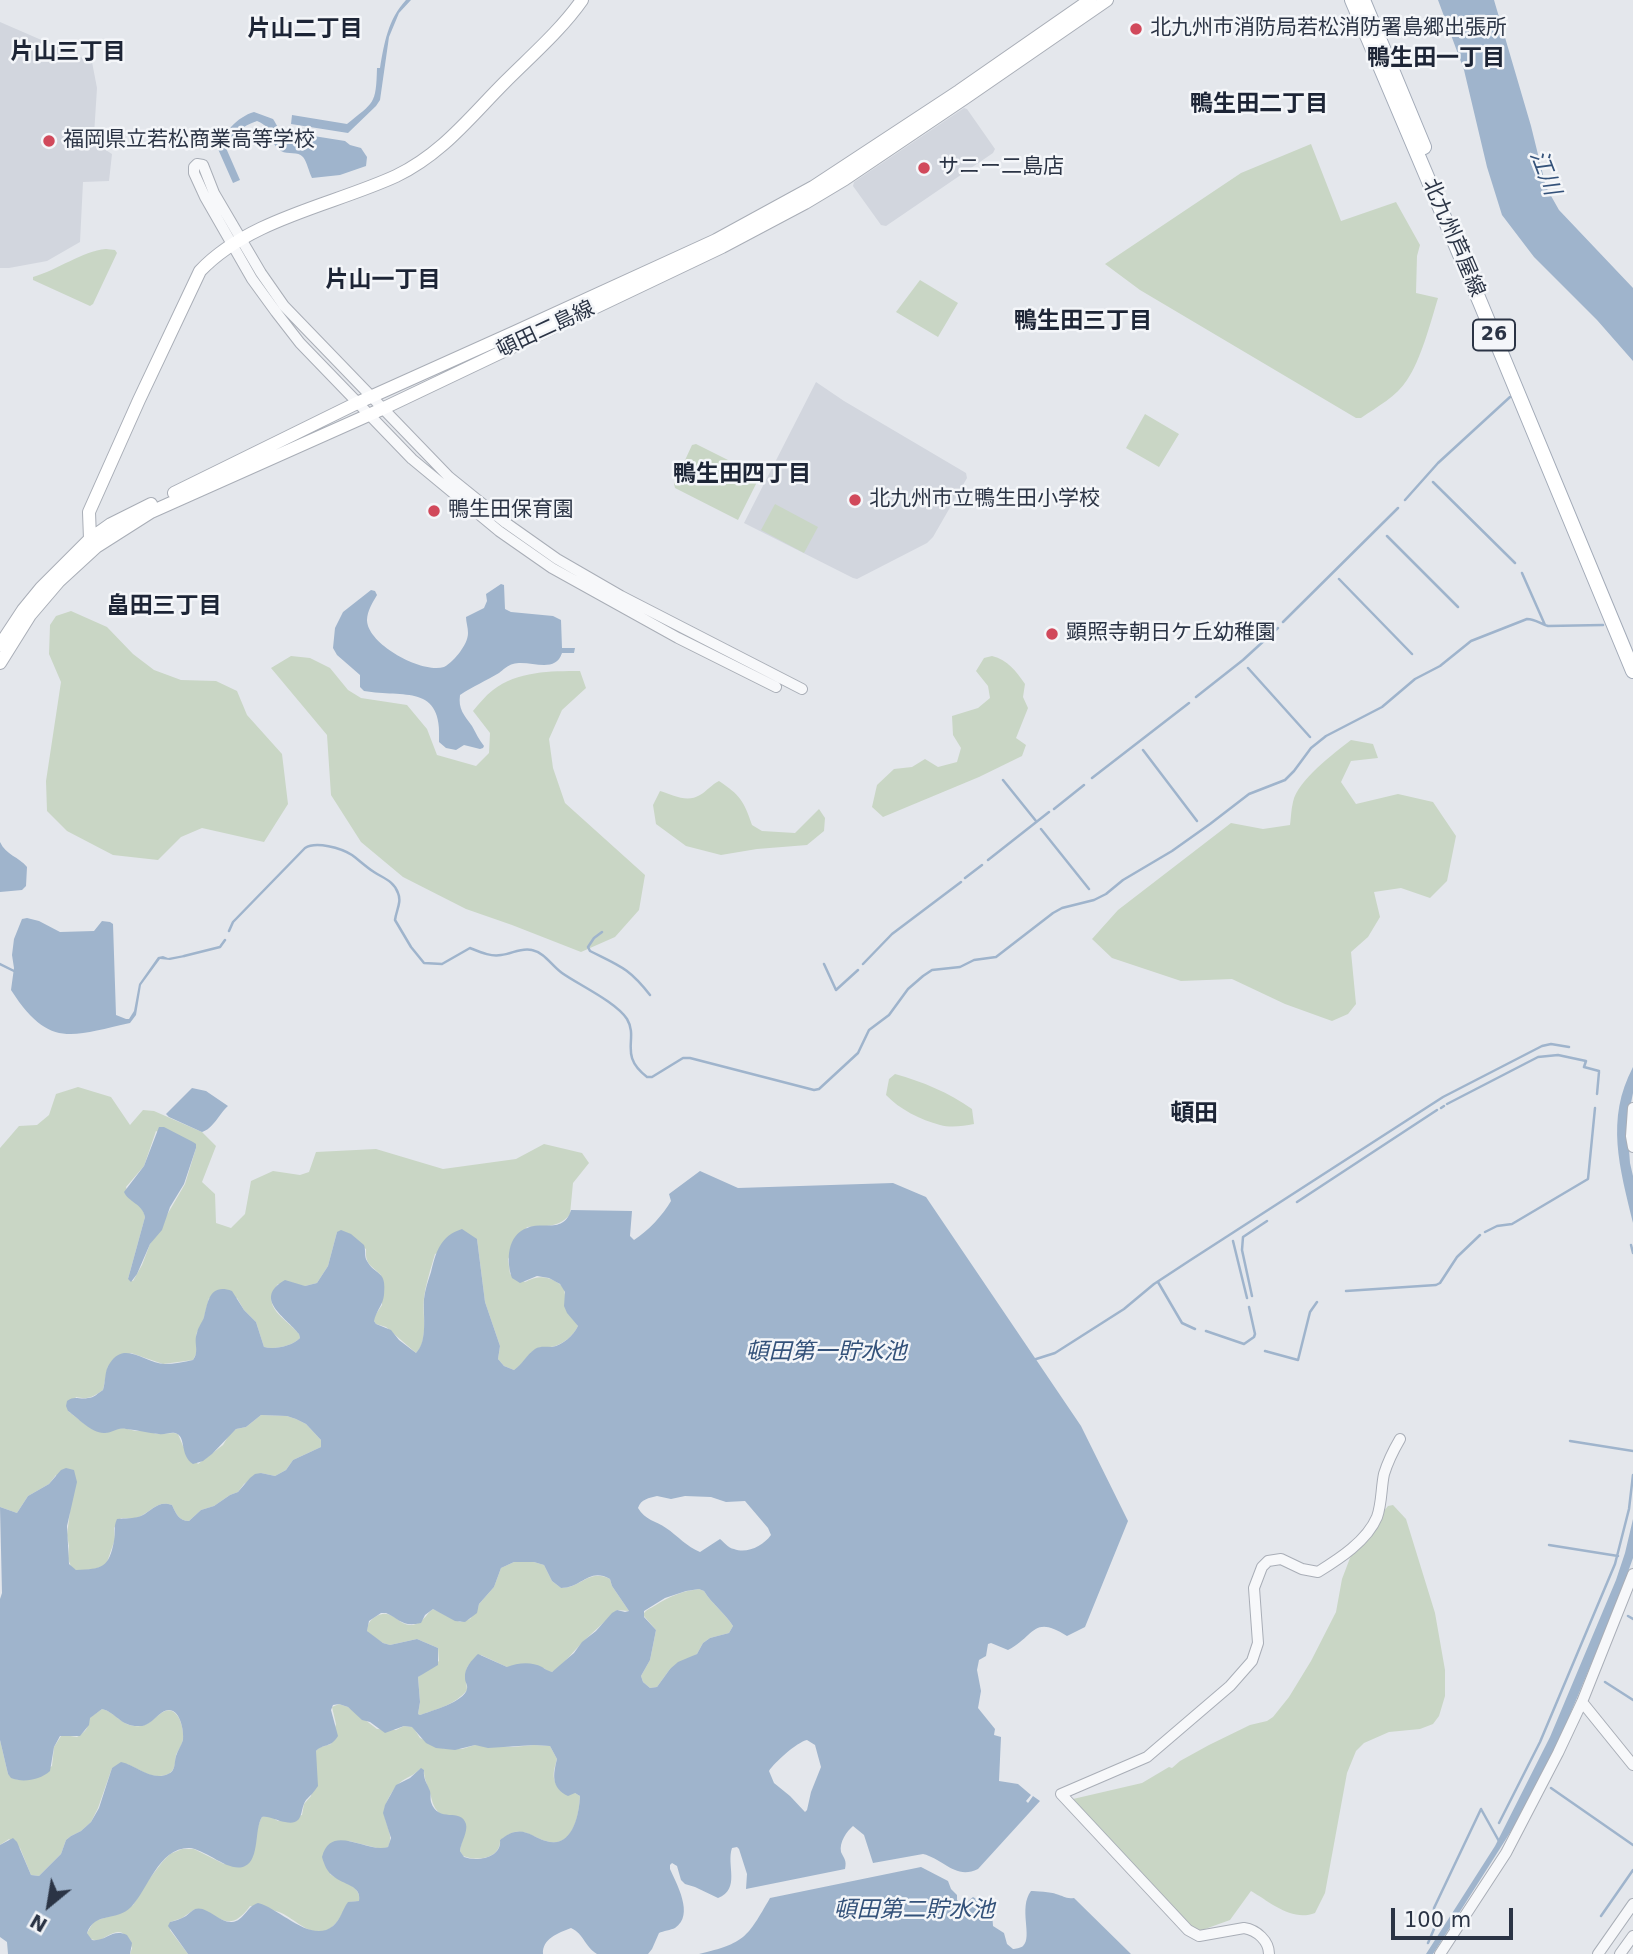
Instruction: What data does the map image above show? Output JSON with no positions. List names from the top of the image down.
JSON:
{
  "streets": {
    "main road": ["北九州芦屋線", "頓田二島線", "26"]
  },
  "districts": [
    "片山二丁目",
    "片山三丁目",
    "鴨生田一丁目",
    "鴨生田二丁目",
    "片山一丁目",
    "鴨生田三丁目",
    "鴨生田四丁目",
    "畠田三丁目",
    "頓田"
  ],
  "water": ["江川", "頓田第一貯水池", "頓田第二貯水池"],
  "places": [
    "北九州市消防局若松消防署島郷出張所",
    "福岡県立若松商業高等学校",
    "サニー二島店",
    "北九州市立鴨生田小学校",
    "鴨生田保育園",
    "顕照寺朝日ケ丘幼稚園"
  ],
  "scale_bar": "100 m",
  "north": "bottom left"
}
